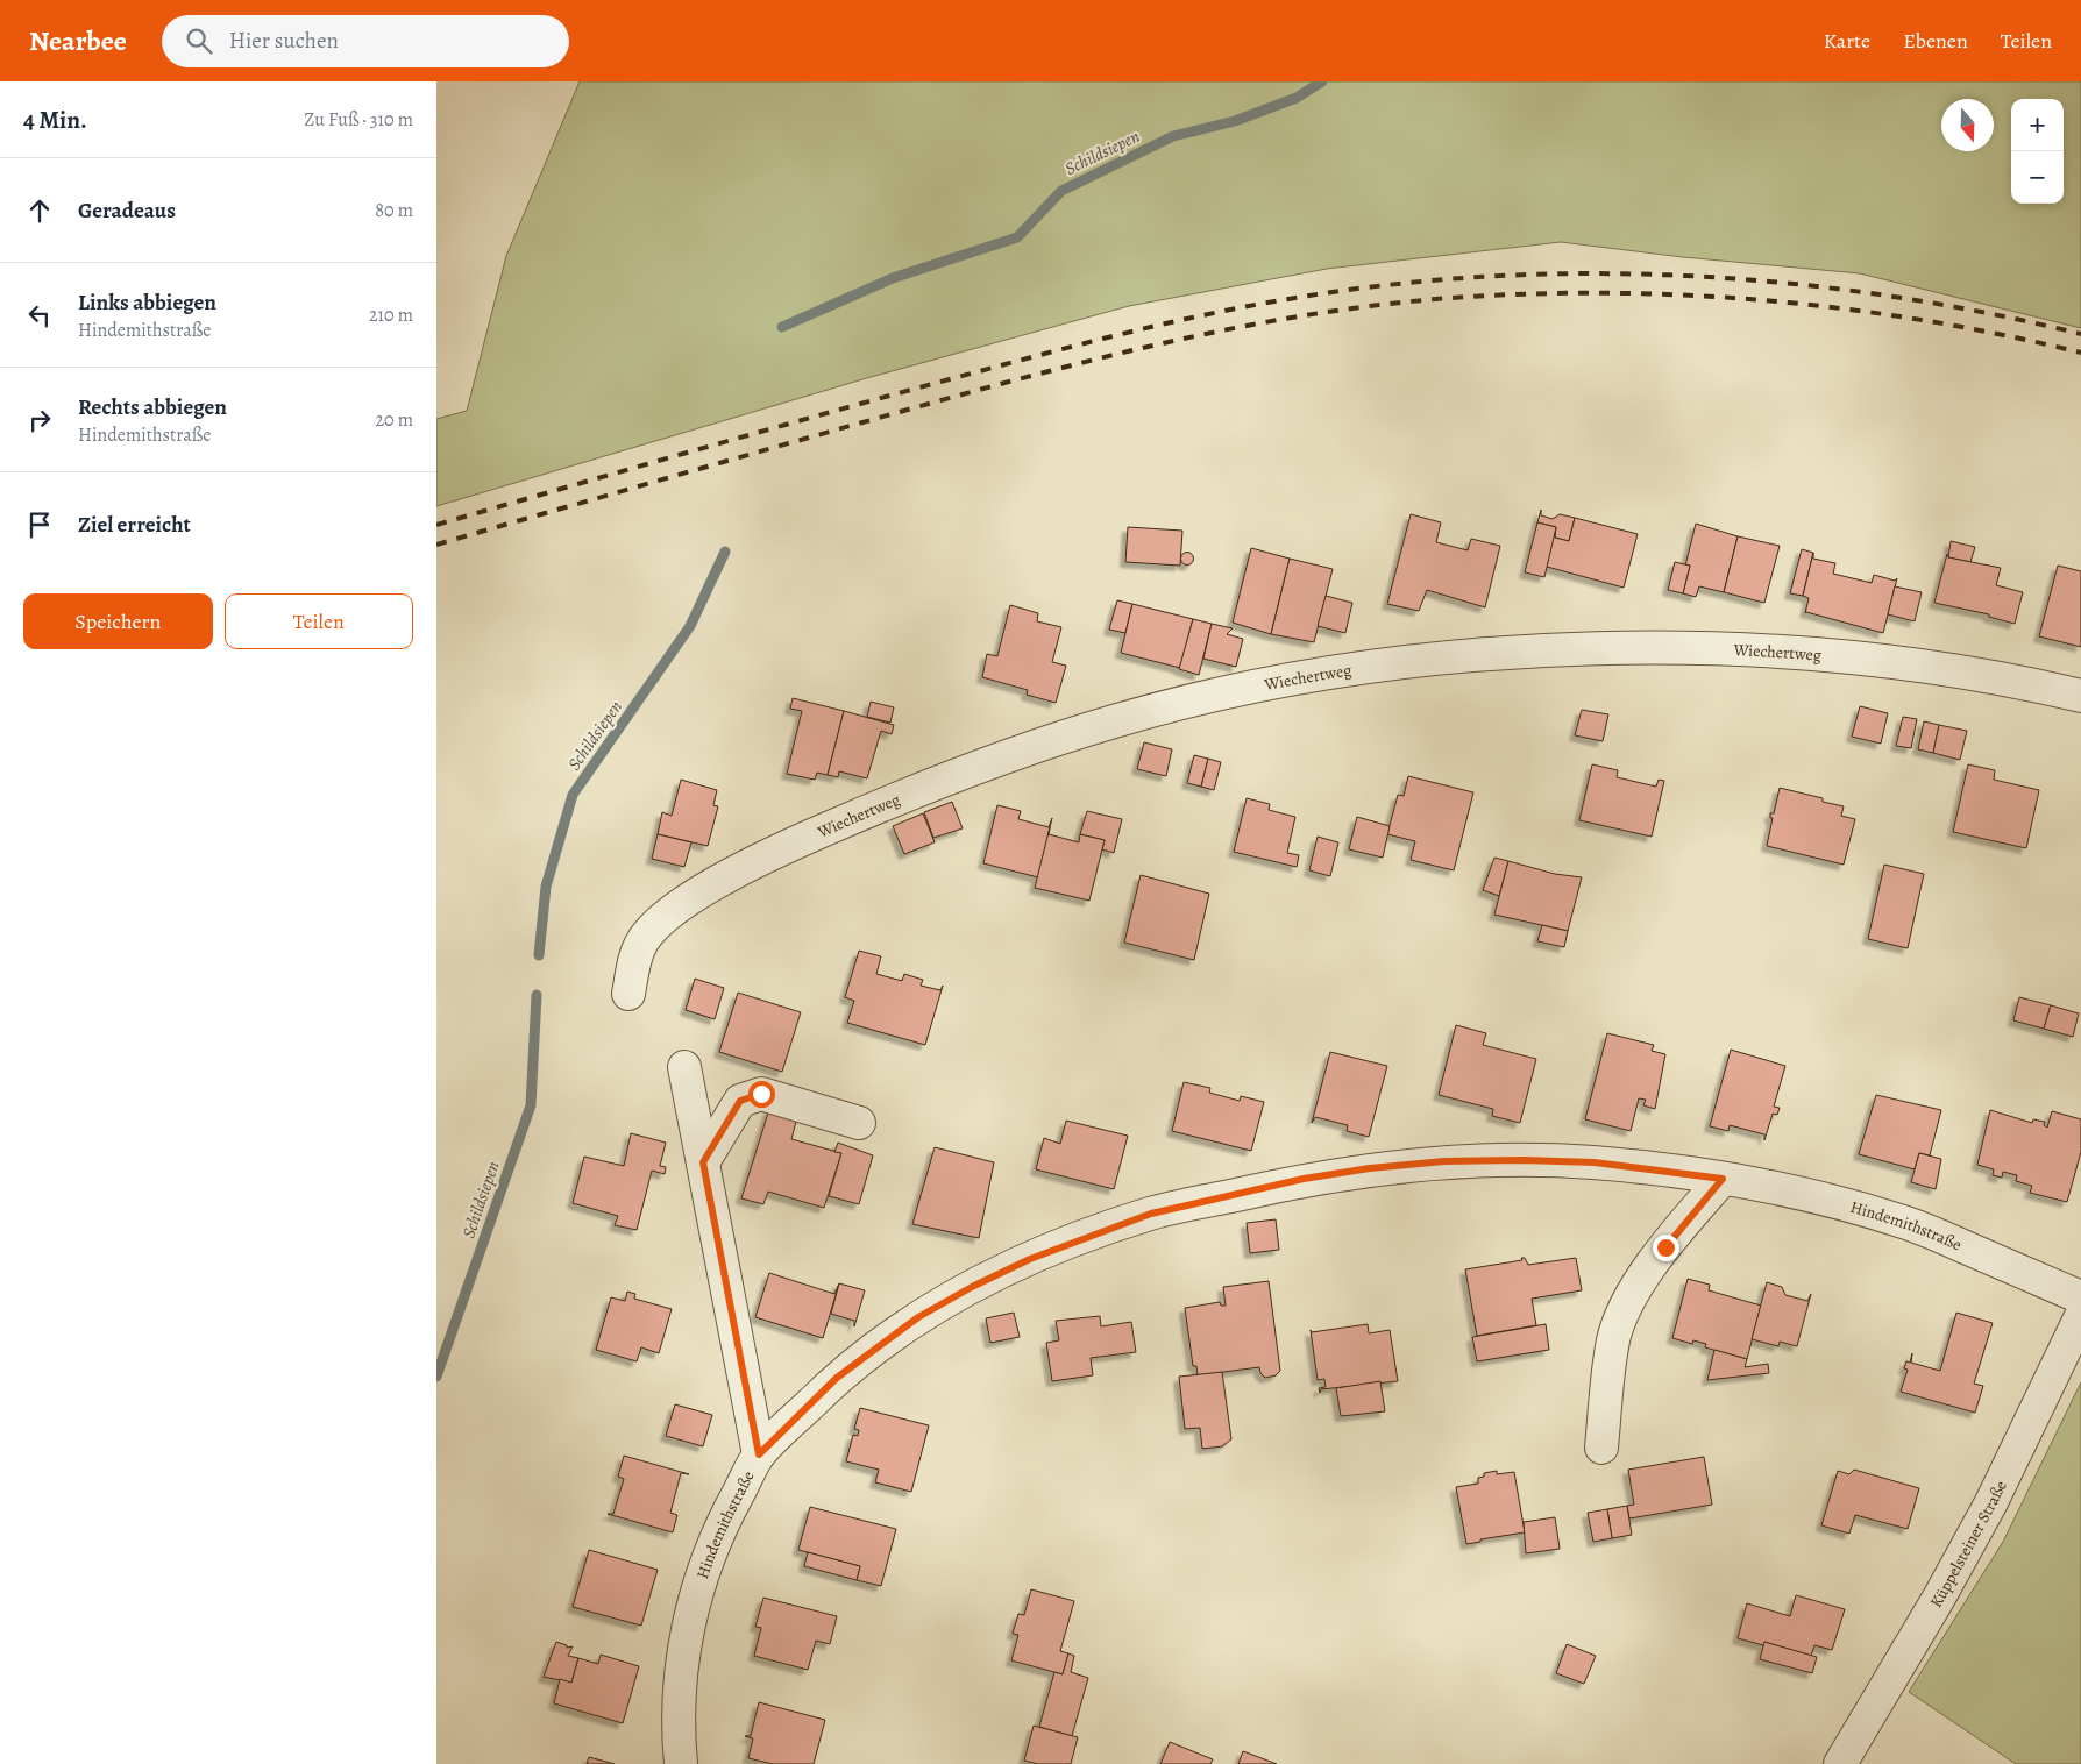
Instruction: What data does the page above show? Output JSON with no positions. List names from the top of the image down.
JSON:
{
  "streets": {
    "street": ["Wiechertweg", "Hindemithstraße", "Küppelsteiner Straße"]
  },
  "water": ["Schildsiepen"],
  "north": "bottom",
  "page": {
    "header": "Nearbee",
    "search": "Hier suchen",
    "nav": ["Karte", "Ebenen", "Teilen"],
    "heading": ["4 Min.", "Zu Fuß · 310 m"],
    "map_buttons": ["+", "−"],
    "list": [
      ["Geradeaus", "80 m"],
      ["Links abbiegen", "Hindemithstraße", "210 m"],
      ["Rechts abbiegen", "Hindemithstraße", "20 m"],
      "Ziel erreicht"
    ],
    "buttons": ["Speichern", "Teilen"]
  }
}
